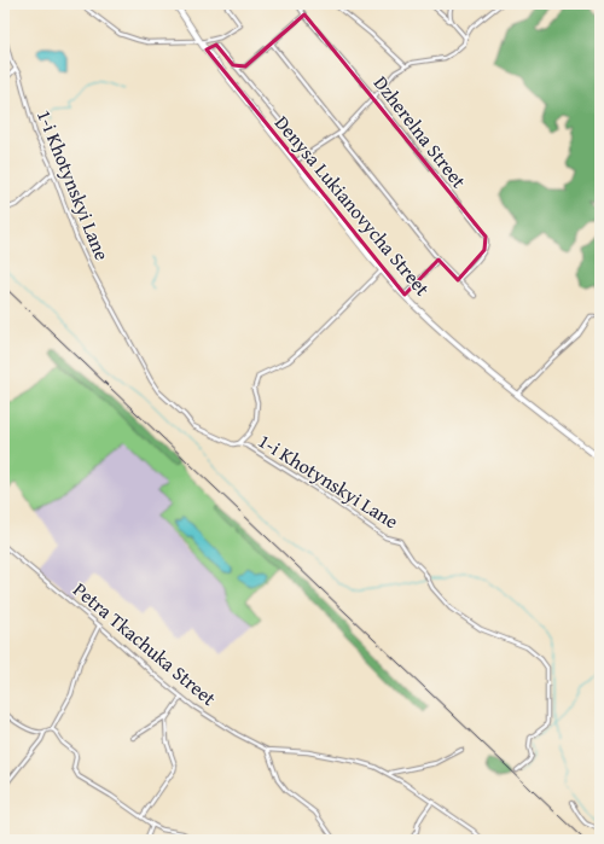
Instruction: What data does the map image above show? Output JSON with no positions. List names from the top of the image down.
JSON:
{
  "streets": {
    "highway": ["Denysa Lukianovycha Street"],
    "street": ["Dzherelna Street", "1-i Khotynskyi Lane", "Petra Tkachuka Street"]
  }
}
